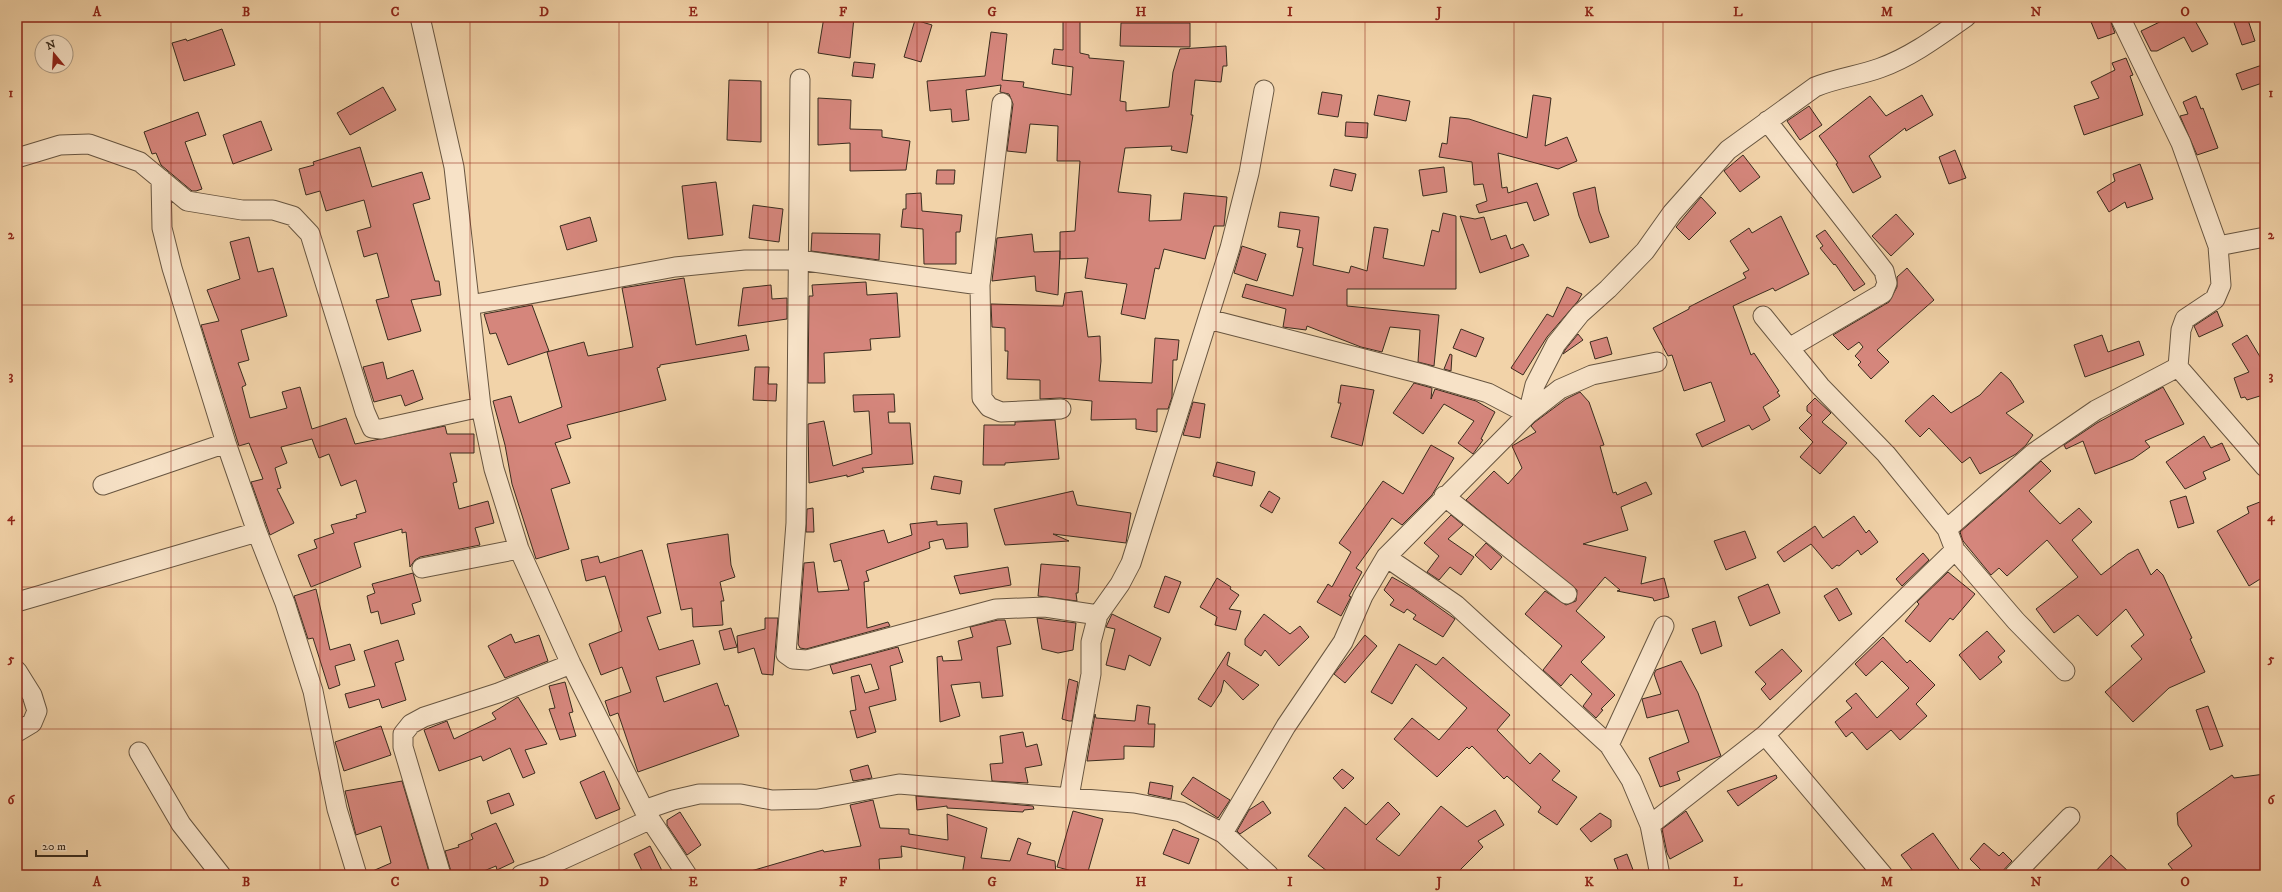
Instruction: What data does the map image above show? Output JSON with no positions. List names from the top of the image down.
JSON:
{
  "scale_bar": "20 m",
  "north": "top",
  "grid": {
    "columns": [
      "A",
      "B",
      "C",
      "D",
      "E",
      "F",
      "G",
      "H",
      "I",
      "J",
      "K",
      "L",
      "M",
      "N",
      "O"
    ],
    "rows": [
      "1",
      "2",
      "3",
      "4",
      "5",
      "6"
    ]
  }
}
